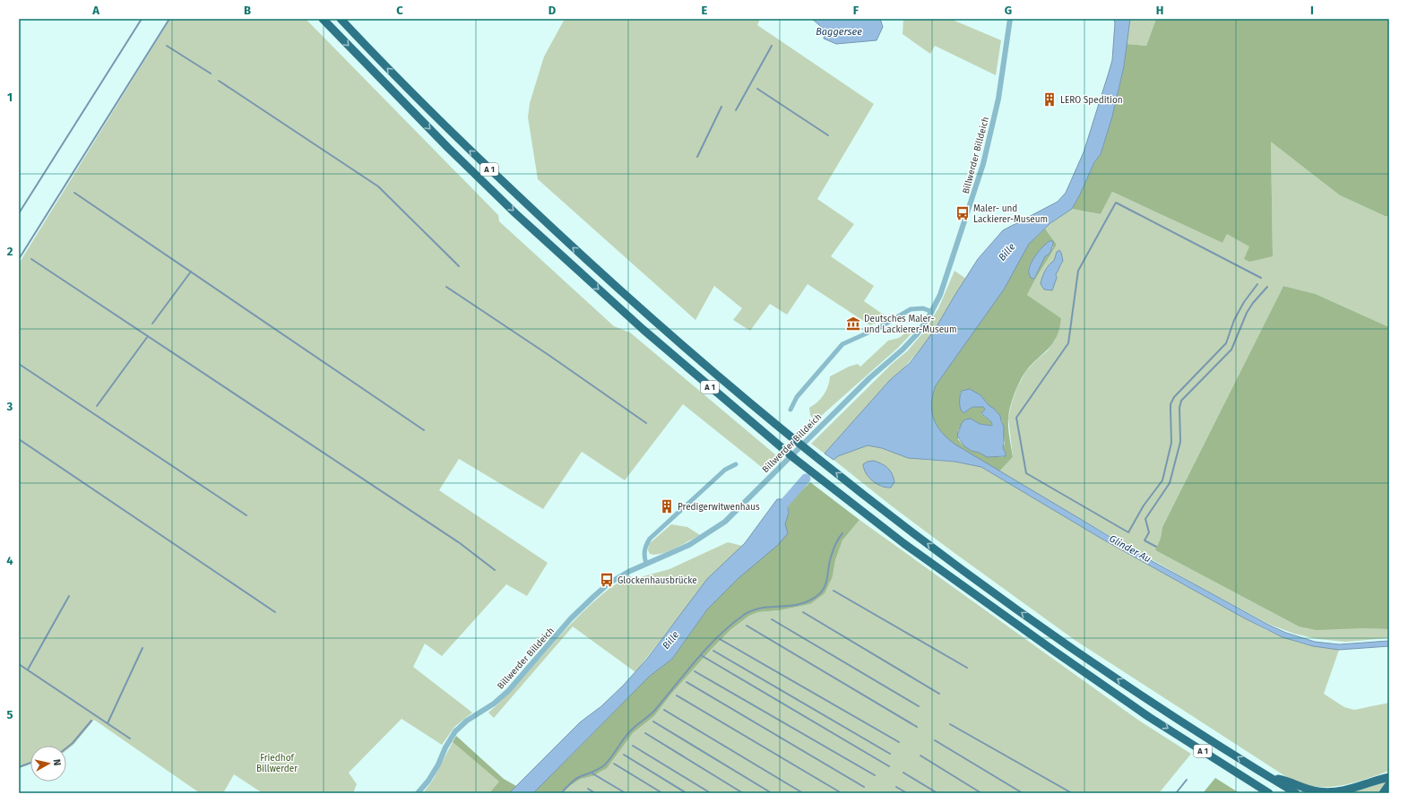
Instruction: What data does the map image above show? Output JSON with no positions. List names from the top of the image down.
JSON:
{
  "streets": {
    "highway": ["A 1"],
    "street": ["Billwerder Billdeich"]
  },
  "water": ["Baggersee", "Bille", "Glinder Au"],
  "parks": ["Friedhof Billwerder"],
  "places": {
    "building": ["LERO Spedition", "Predigerwitwenhaus"],
    "bus stop": ["Maler- und Lackierer-Museum", "Glockenhausbrücke"],
    "museum": ["Deutsches Maler- und Lackierer-Museum"]
  },
  "north": "right",
  "grid": {
    "columns": [
      "A",
      "B",
      "C",
      "D",
      "E",
      "F",
      "G",
      "H",
      "I"
    ],
    "rows": [
      "1",
      "2",
      "3",
      "4",
      "5"
    ]
  }
}
